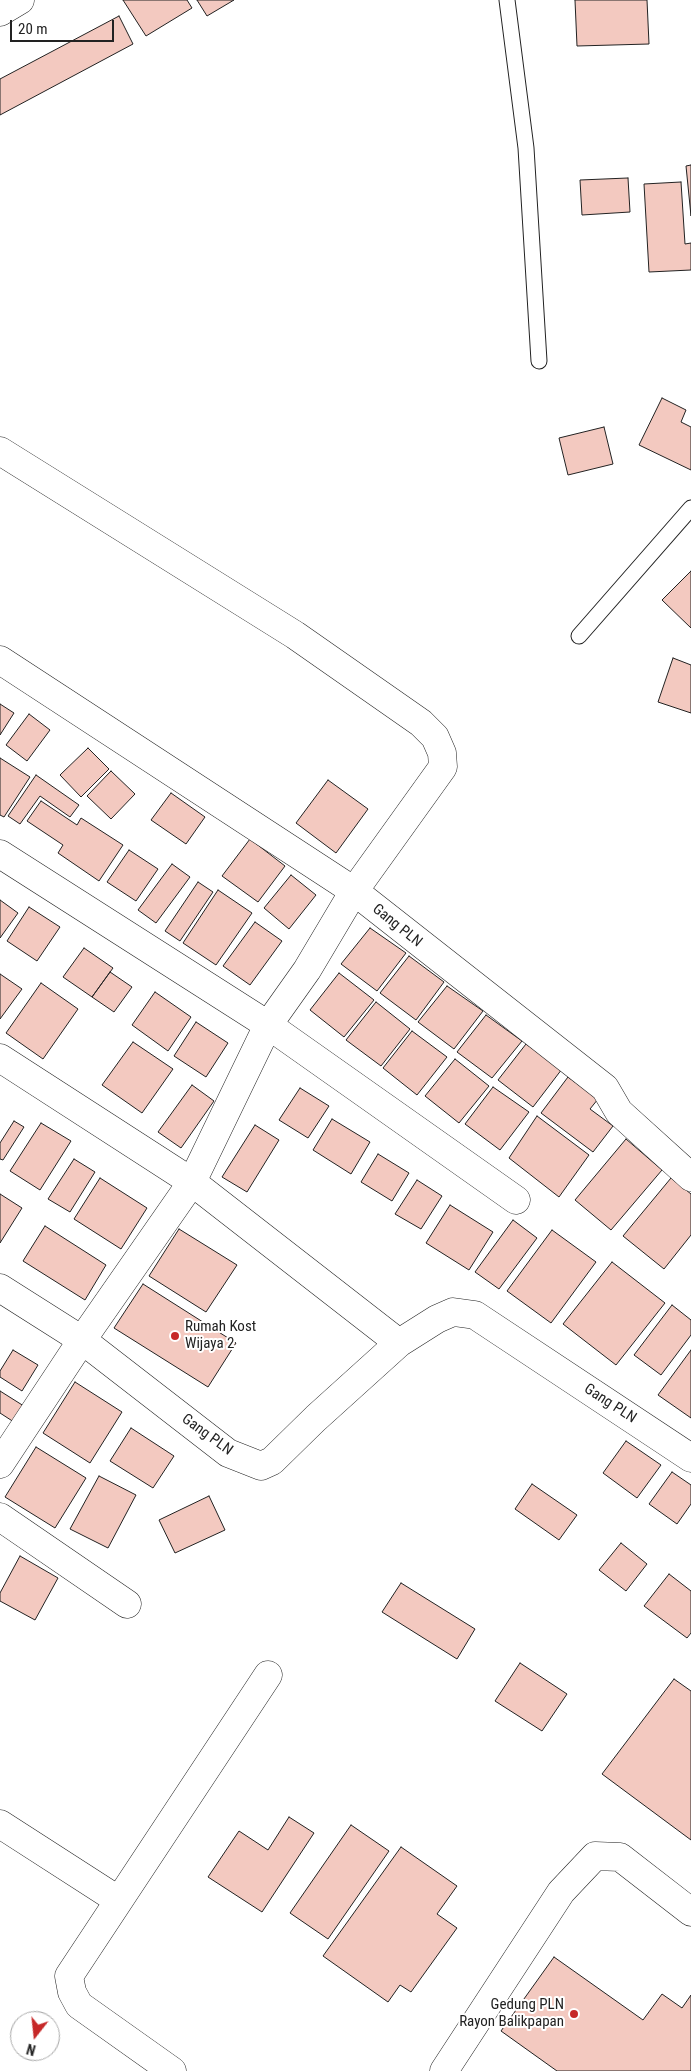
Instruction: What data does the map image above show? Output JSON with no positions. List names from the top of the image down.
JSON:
{
  "streets": {
    "street": ["Gang PLN"]
  },
  "places": ["Rumah Kost Wijaya 2", "Gedung PLN Rayon Balikpapan"],
  "scale_bar": "20 m",
  "north": "bottom"
}
